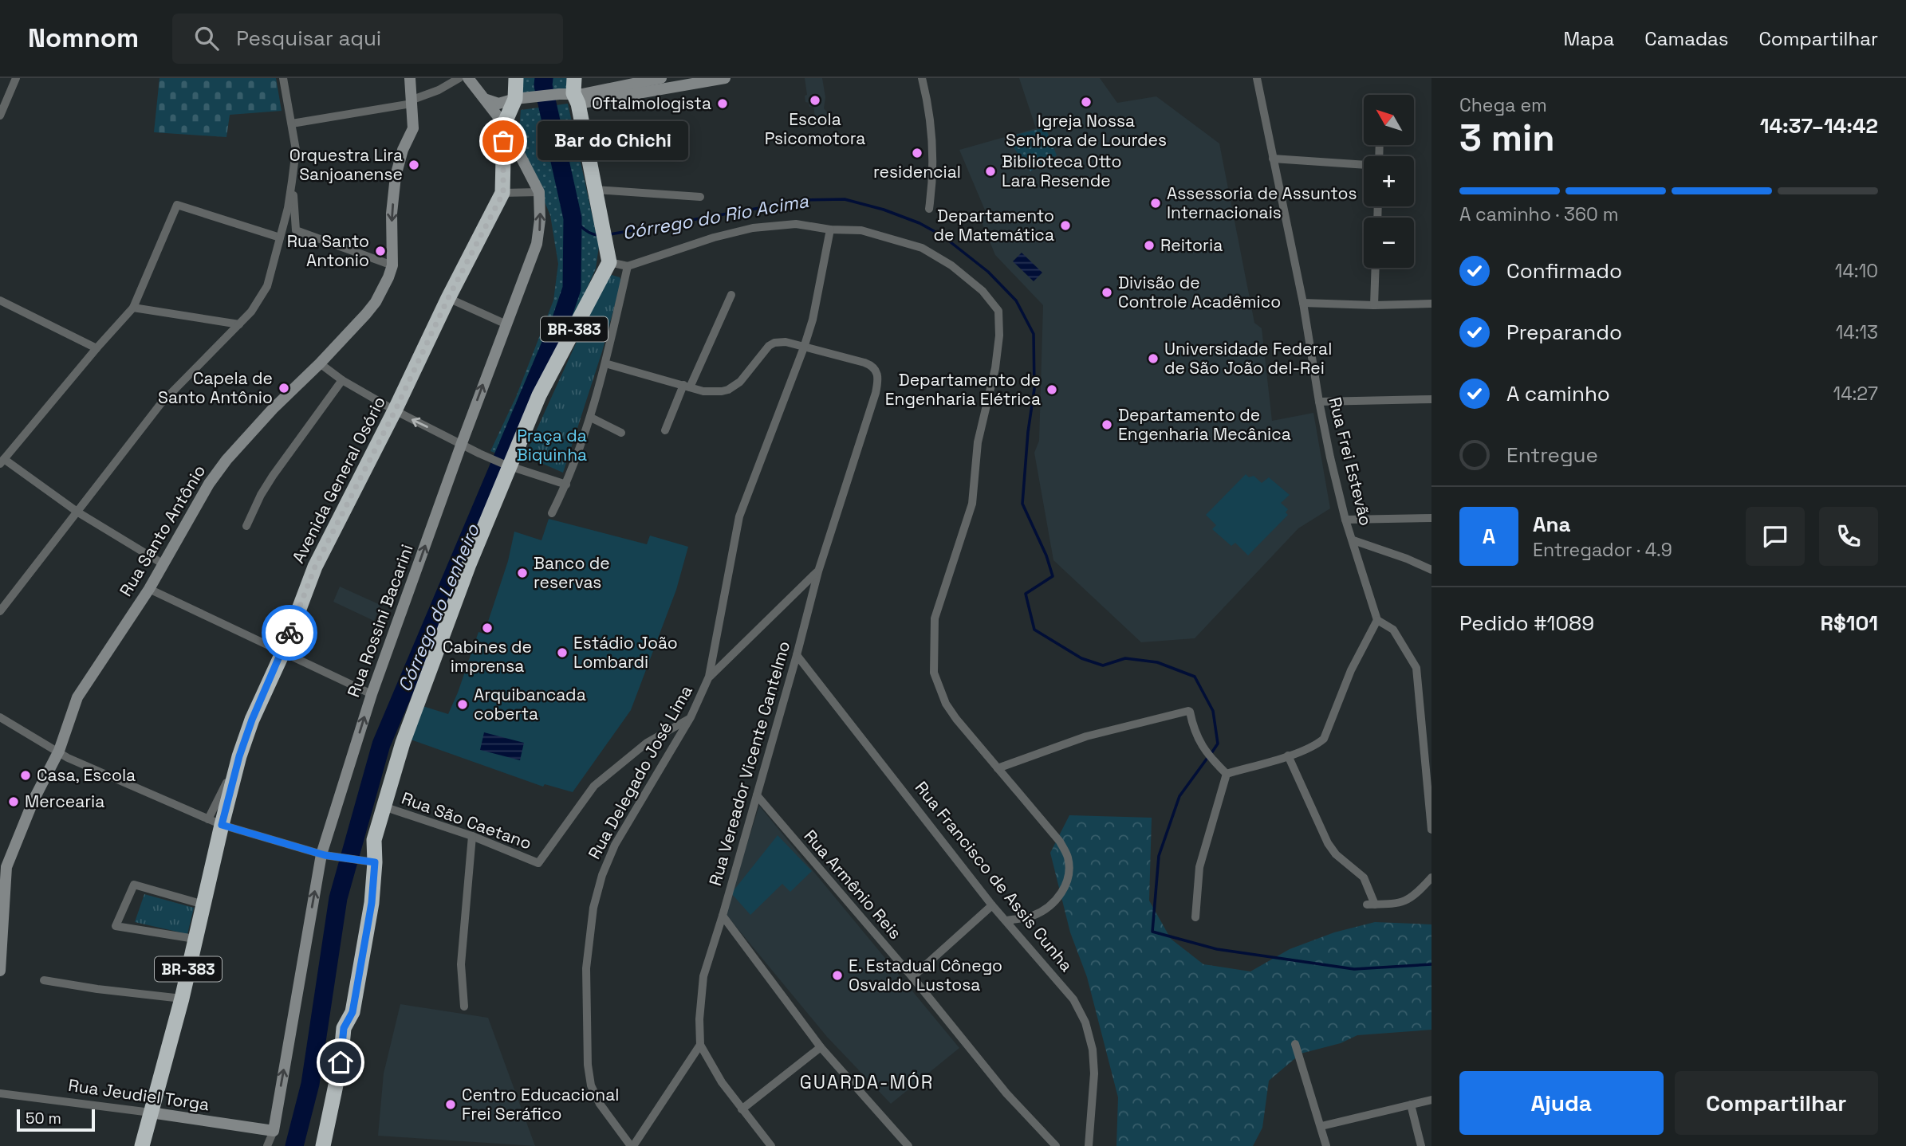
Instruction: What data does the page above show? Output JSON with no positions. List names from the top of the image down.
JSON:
{
  "streets": {
    "highway": ["BR-383", "Avenida General Osório"],
    "main road": ["Rua Santo Antônio", "Rua Rossini Bacarini", "Rua Jeudiel Torga"],
    "street": [
      "Rua Frei Estevão",
      "Rua Vereador Vicente Cantelmo",
      "Rua Delegado José Lima",
      "Rua São Caetano",
      "Rua Francisco de Assis Cunha",
      "Rua Armênio Reis"
    ]
  },
  "crossings": [
    ["BR-383", "Avenida General Osório"],
    ["BR-383", "Rua São Caetano"],
    ["Avenida General Osório", "Rua Rossini Bacarini"],
    ["Avenida General Osório", "Rua Jeudiel Torga"],
    ["Rua Rossini Bacarini", "Rua Jeudiel Torga"],
    ["Rua Vereador Vicente Cantelmo", "Rua Delegado José Lima"],
    ["Rua Vereador Vicente Cantelmo", "Rua Francisco de Assis Cunha"],
    ["Rua Vereador Vicente Cantelmo", "Rua Armênio Reis"],
    ["Rua Delegado José Lima", "Rua São Caetano"]
  ],
  "one_way": ["Rua Rossini Bacarini"],
  "districts": ["GUARDA-MÓR"],
  "water": ["Córrego do Rio Acima", "Córrego do Lenheiro"],
  "parks": ["Praça da Biquinha"],
  "places": [
    "Escola Psicomotora",
    "Igreja Nossa Senhora de Lourdes",
    "Oftalmologista",
    "Bar do Chichi",
    "residencial",
    "Orquestra Lira Sanjoanense",
    "Biblioteca Otto Lara Resende",
    "Assessoria de Assuntos Internacionais",
    "Departamento de Matemática",
    "Reitoria",
    "Rua Santo Antonio",
    "Divisão de Controle Acadêmico",
    "Universidade Federal de São João del-Rei",
    "Capela de Santo Antônio",
    "Departamento de Engenharia Elétrica",
    "Departamento de Engenharia Mecânica",
    "Banco de reservas",
    "Cabines de imprensa",
    "Estádio João Lombardi",
    "Arquibancada coberta",
    "Casa, Escola",
    "Mercearia",
    "E. Estadual Cônego Osvaldo Lustosa",
    "Centro Educacional Frei Seráfico"
  ],
  "scale_bar": "50 m",
  "north": "top left",
  "page": {
    "header": "Nomnom",
    "search": "Pesquisar aqui",
    "nav": ["Mapa", "Camadas", "Compartilhar"],
    "heading": ["3 min", "Chega em", "14:37–14:42"],
    "panel": [
      "Ana",
      "Entregador · 4.9",
      "Pedido #1089",
      "R$101"
    ],
    "map_buttons": ["+", "−"],
    "bubble": "Bar do Chichi",
    "bar": "A caminho · 360 m",
    "list": [
      ["Confirmado", "14:10"],
      ["Preparando", "14:13"],
      ["A caminho", "14:27"],
      "Entregue"
    ],
    "round": "A",
    "buttons": ["Ajuda", "Compartilhar"],
    "scale": "50 m"
  }
}
